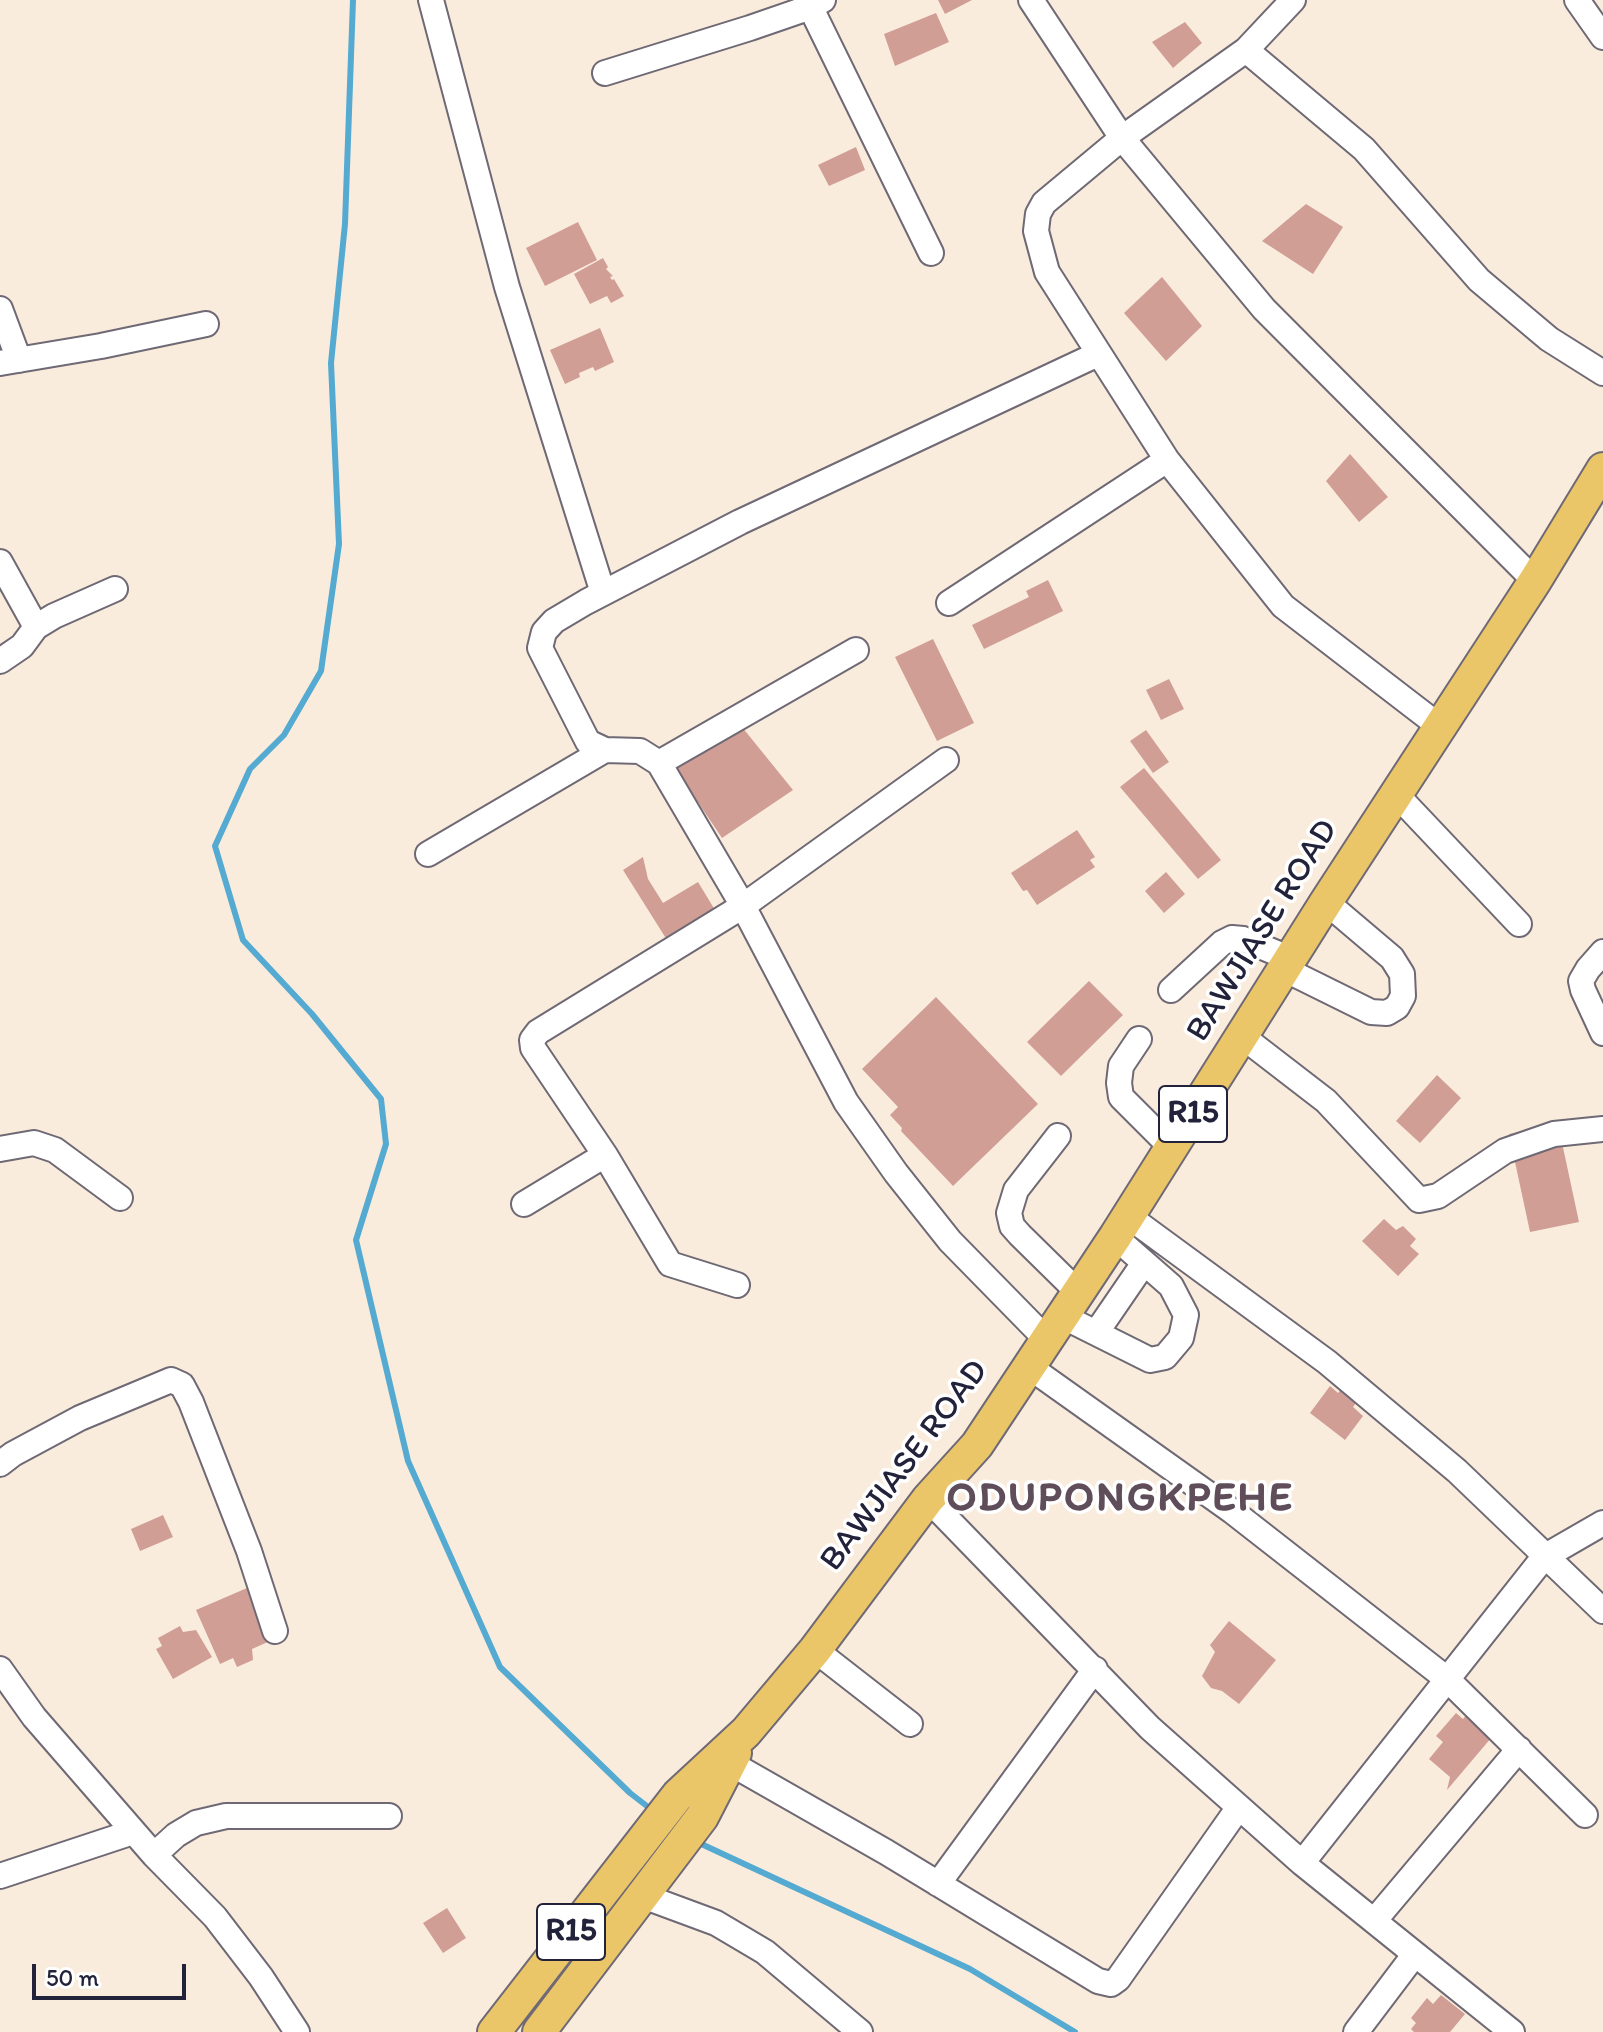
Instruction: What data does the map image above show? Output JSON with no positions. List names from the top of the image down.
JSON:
{
  "streets": {
    "main road": ["BAWJIASE ROAD", "R15"]
  },
  "districts": ["ODUPONGKPEHE"],
  "scale_bar": "50 m"
}
